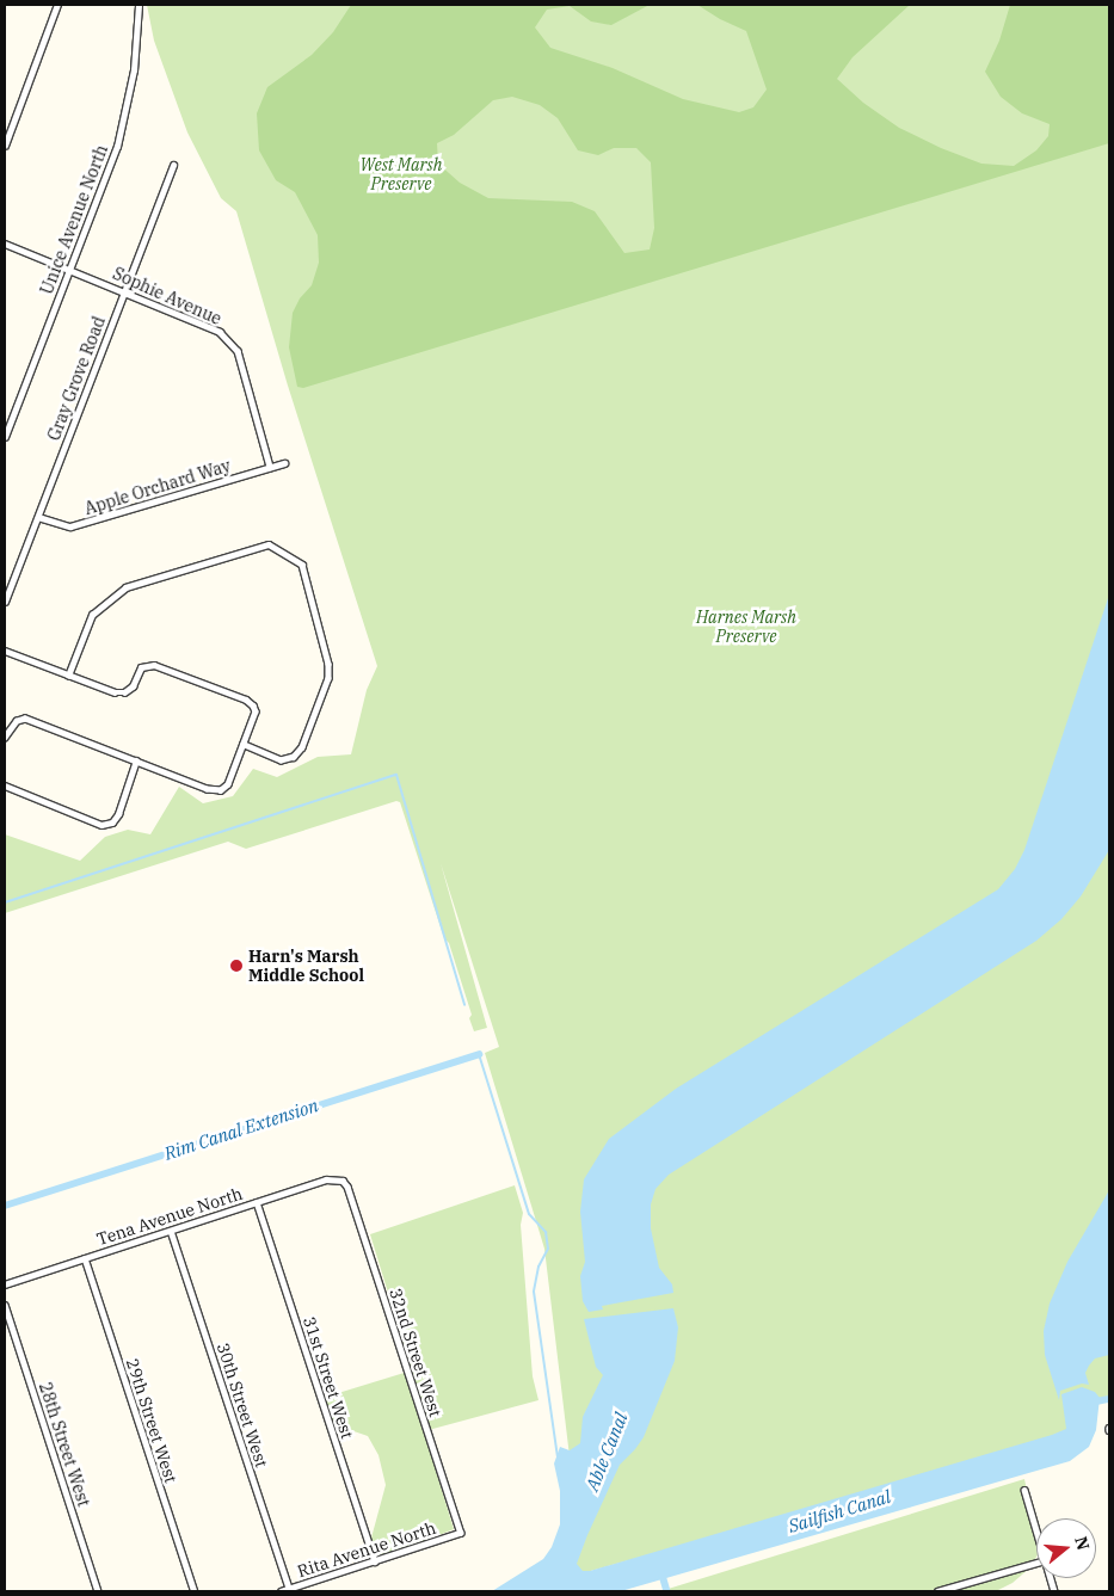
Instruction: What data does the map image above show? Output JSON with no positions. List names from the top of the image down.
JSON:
{
  "streets": {
    "street": [
      "Unice Avenue North",
      "Sophie Avenue",
      "Gray Grove Road",
      "Apple Orchard Way",
      "Tena Avenue North",
      "32nd Street West",
      "31st Street West",
      "30th Street West",
      "29th Street West",
      "28th Street West",
      "Rita Avenue North"
    ]
  },
  "crossings": [
    ["Unice Avenue North", "Sophie Avenue"],
    ["Sophie Avenue", "Gray Grove Road"],
    ["Sophie Avenue", "Apple Orchard Way"],
    ["Gray Grove Road", "Apple Orchard Way"],
    ["Tena Avenue North", "32nd Street West"],
    ["Tena Avenue North", "31st Street West"],
    ["Tena Avenue North", "30th Street West"],
    ["Tena Avenue North", "29th Street West"],
    ["32nd Street West", "Rita Avenue North"],
    ["31st Street West", "Rita Avenue North"],
    ["30th Street West", "Rita Avenue North"]
  ],
  "water": ["Rim Canal Extension", "Able Canal", "Sailfish Canal"],
  "parks": ["West Marsh Preserve", "Harnes Marsh Preserve"],
  "places": ["Harn's Marsh Middle School"],
  "north": "right"
}
